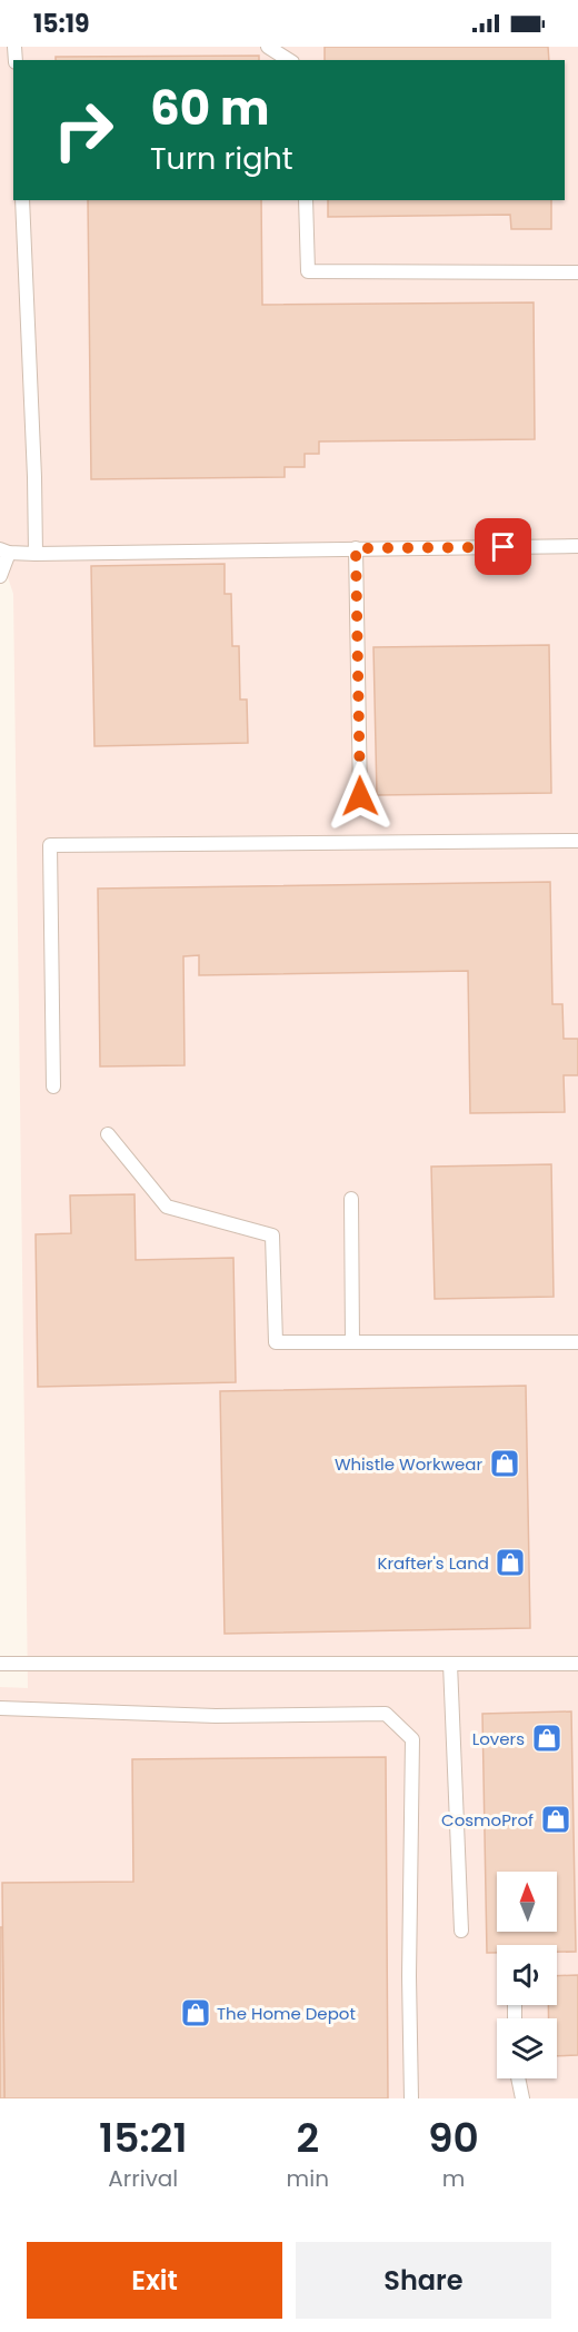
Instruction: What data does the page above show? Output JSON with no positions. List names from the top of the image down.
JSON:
{
  "places": {
    "shop": [
      "Whistle Workwear",
      "Krafter's Land",
      "Lovers",
      "CosmoProf",
      "The Home Depot"
    ]
  },
  "north": "top",
  "page": {
    "status": "15:19",
    "turn": ["60 m", "Turn right"],
    "eta": [
      "15:21",
      "Arrival",
      "2",
      "min",
      "90",
      "m"
    ],
    "buttons": ["Exit", "Share"]
  }
}
